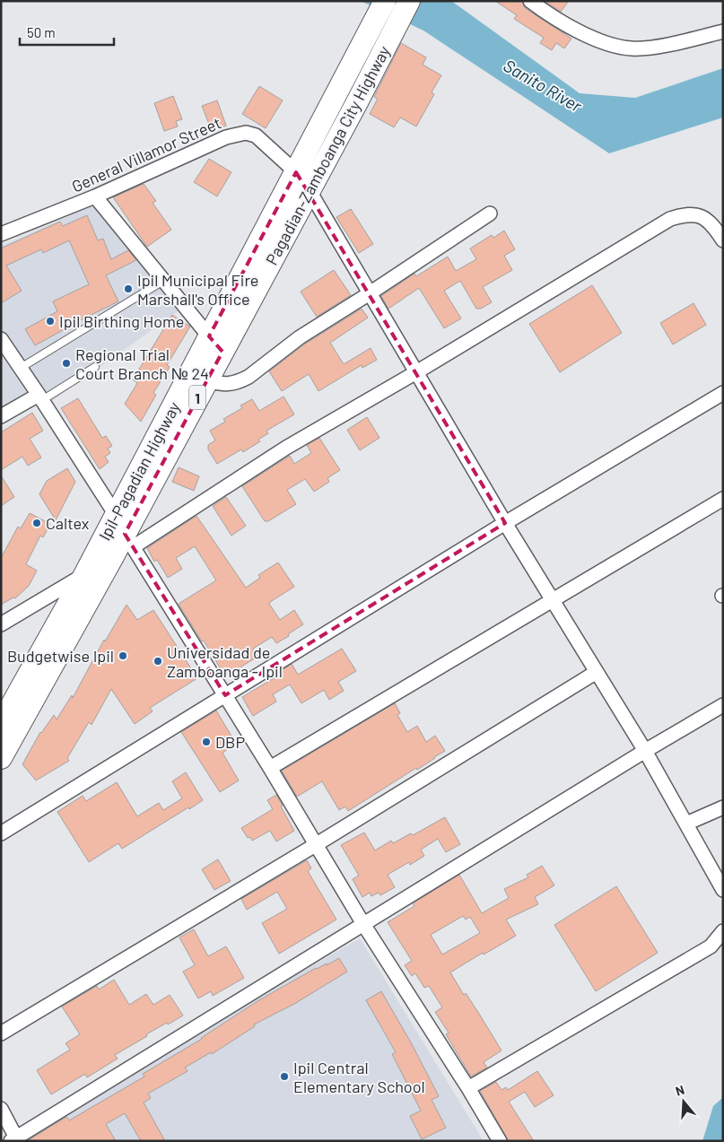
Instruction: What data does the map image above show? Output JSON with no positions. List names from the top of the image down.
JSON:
{
  "streets": {
    "main road": ["Pagadian-Zamboanga City Highway", "1", "Ipil-Pagadian Highway"],
    "street": ["General Villamor Street"]
  },
  "crossings": [
    ["General Villamor Street", "Pagadian-Zamboanga City Highway"],
    ["General Villamor Street", "Ipil-Pagadian Highway"],
    ["Pagadian-Zamboanga City Highway", "Ipil-Pagadian Highway"]
  ],
  "water": ["Sanito River"],
  "places": [
    "Ipil Municipal Fire Marshall's Office",
    "Ipil Birthing Home",
    "Regional Trial Court Branch № 24",
    "Caltex",
    "Budgetwise Ipil",
    "Universidad de Zamboanga - Ipil",
    "DBP",
    "Ipil Central Elementary School"
  ],
  "scale_bar": "50 m",
  "north": "top"
}
